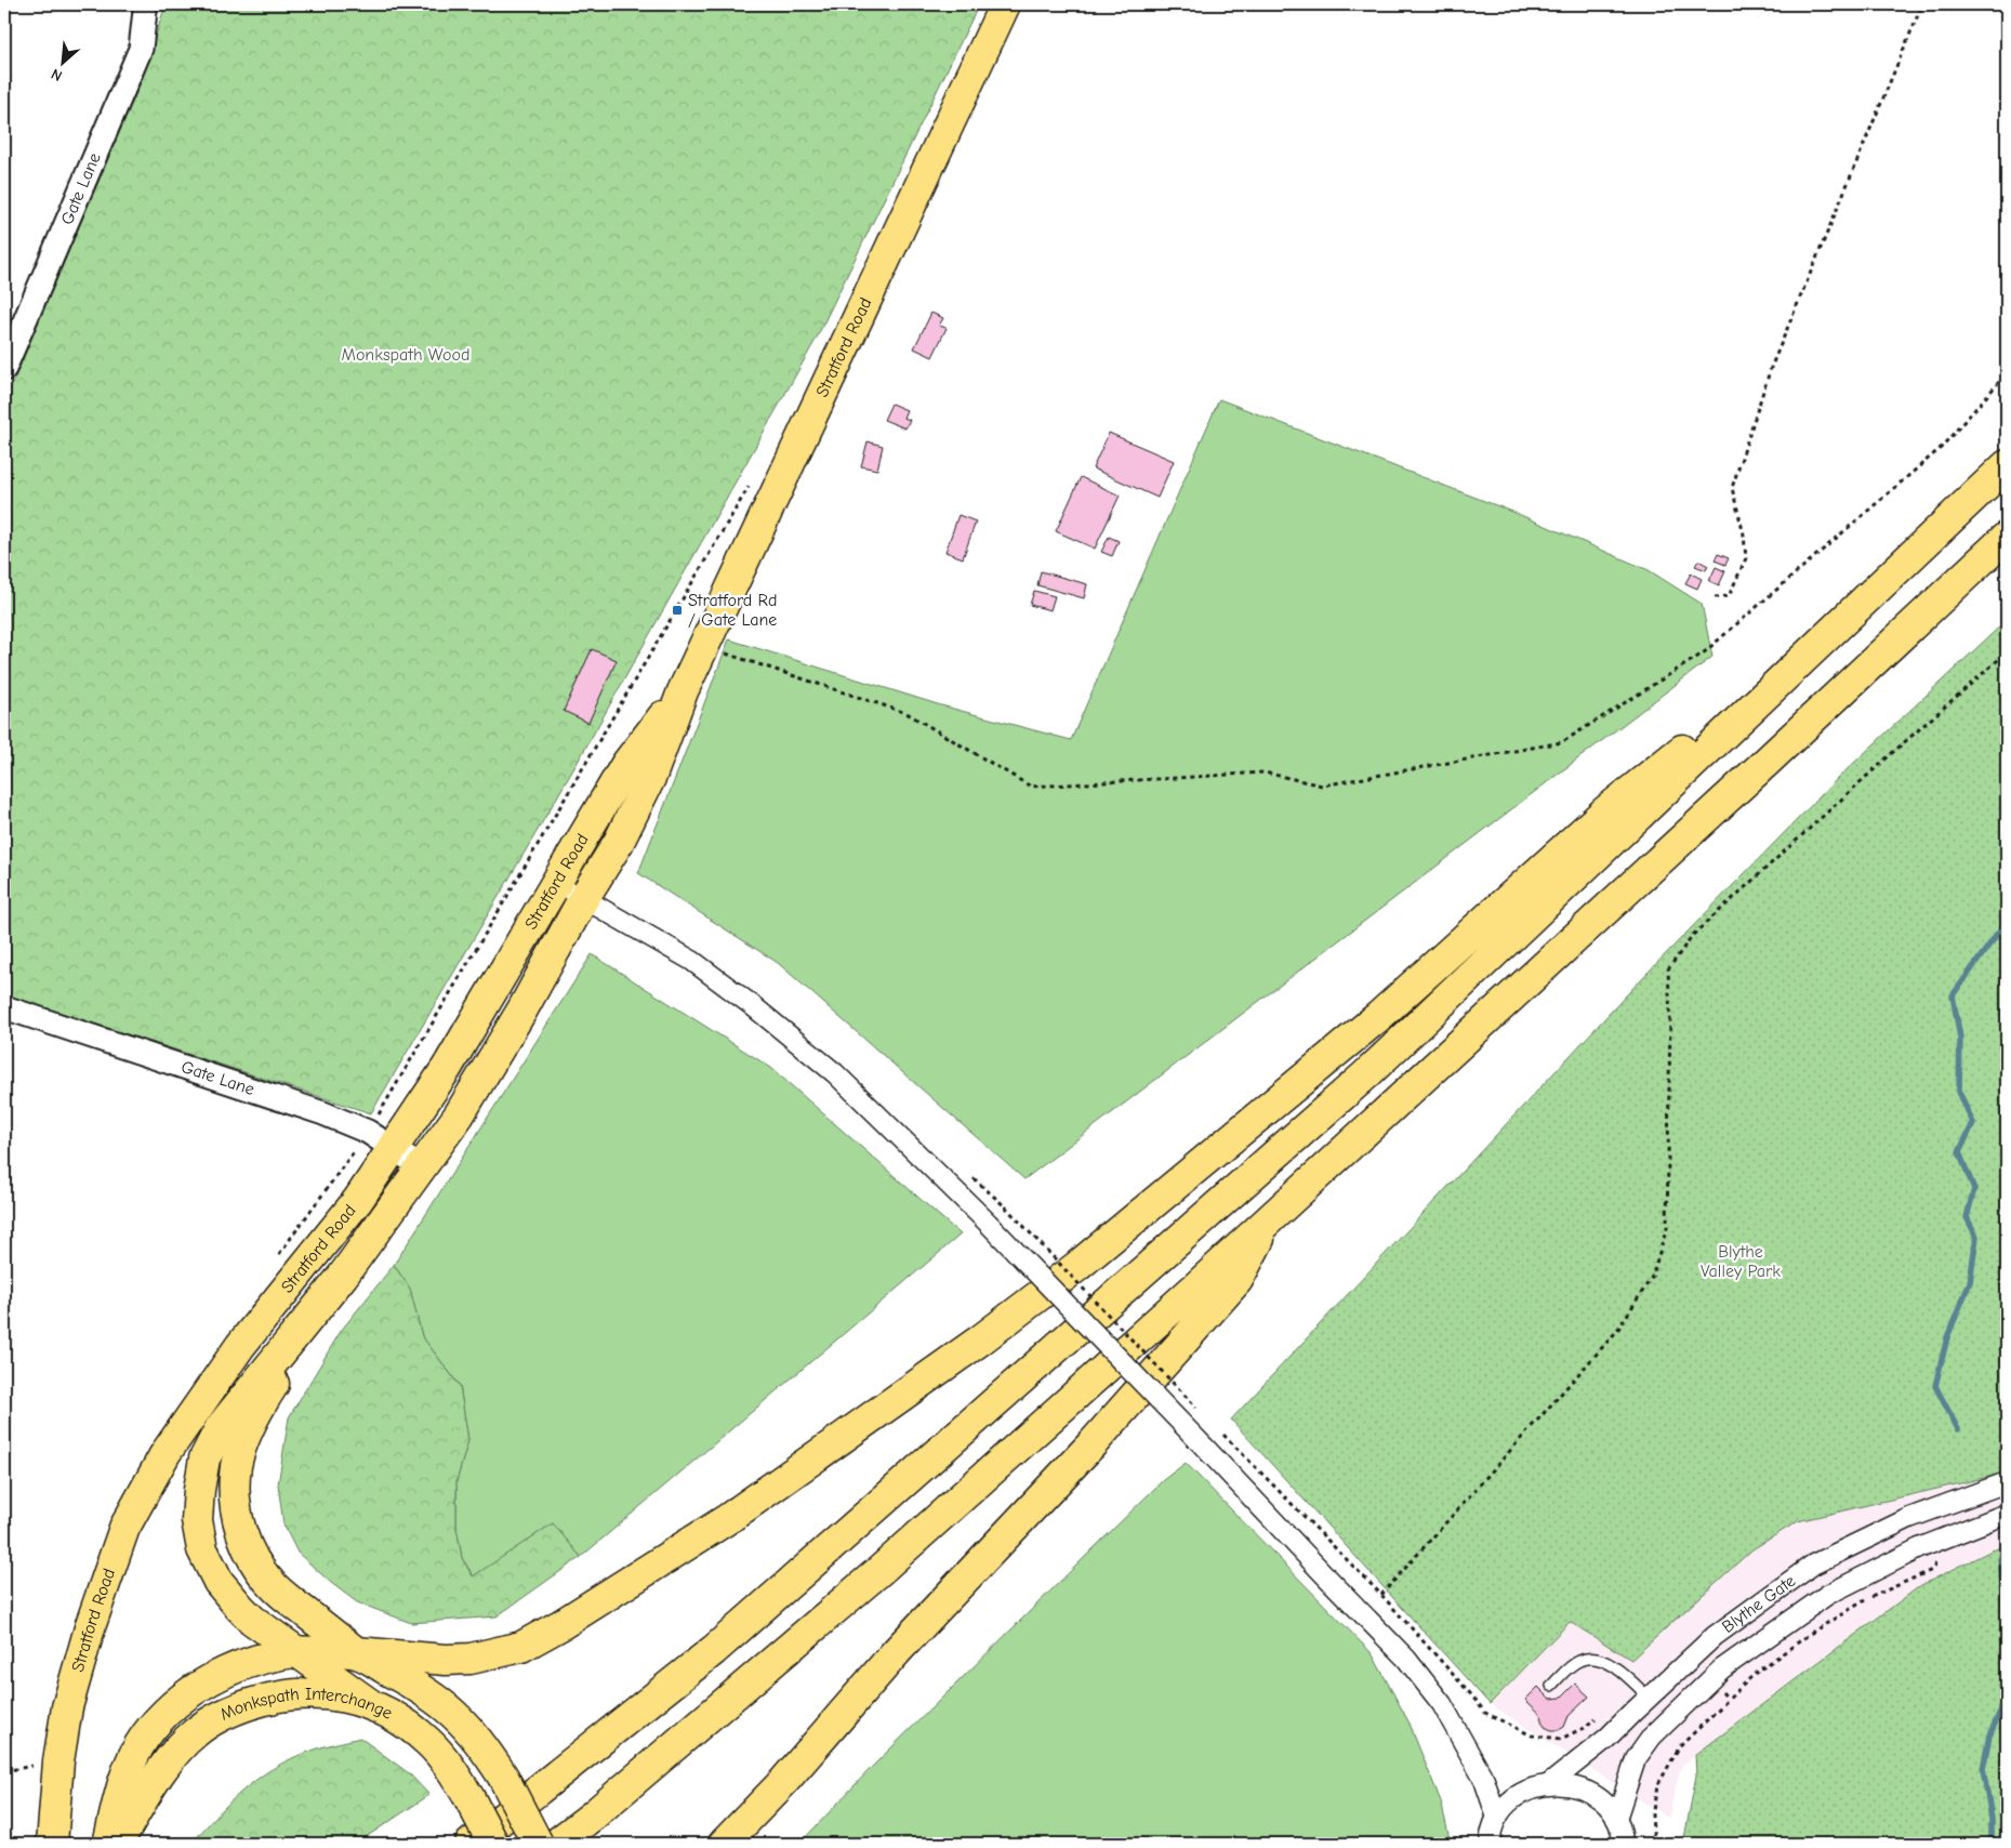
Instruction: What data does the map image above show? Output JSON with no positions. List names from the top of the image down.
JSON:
{
  "streets": {
    "main road": ["Stratford Road", "Monkspath Interchange"],
    "street": ["Gate Lane", "Blythe Gate"]
  },
  "crossings": [
    ["Gate Lane", "Stratford Road"],
    ["Stratford Road", "Monkspath Interchange"]
  ],
  "parks": ["Monkspath Wood", "Blythe Valley Park"],
  "places": {
    "transit": ["Stratford Rd / Gate Lane"]
  },
  "north": "bottom left"
}
